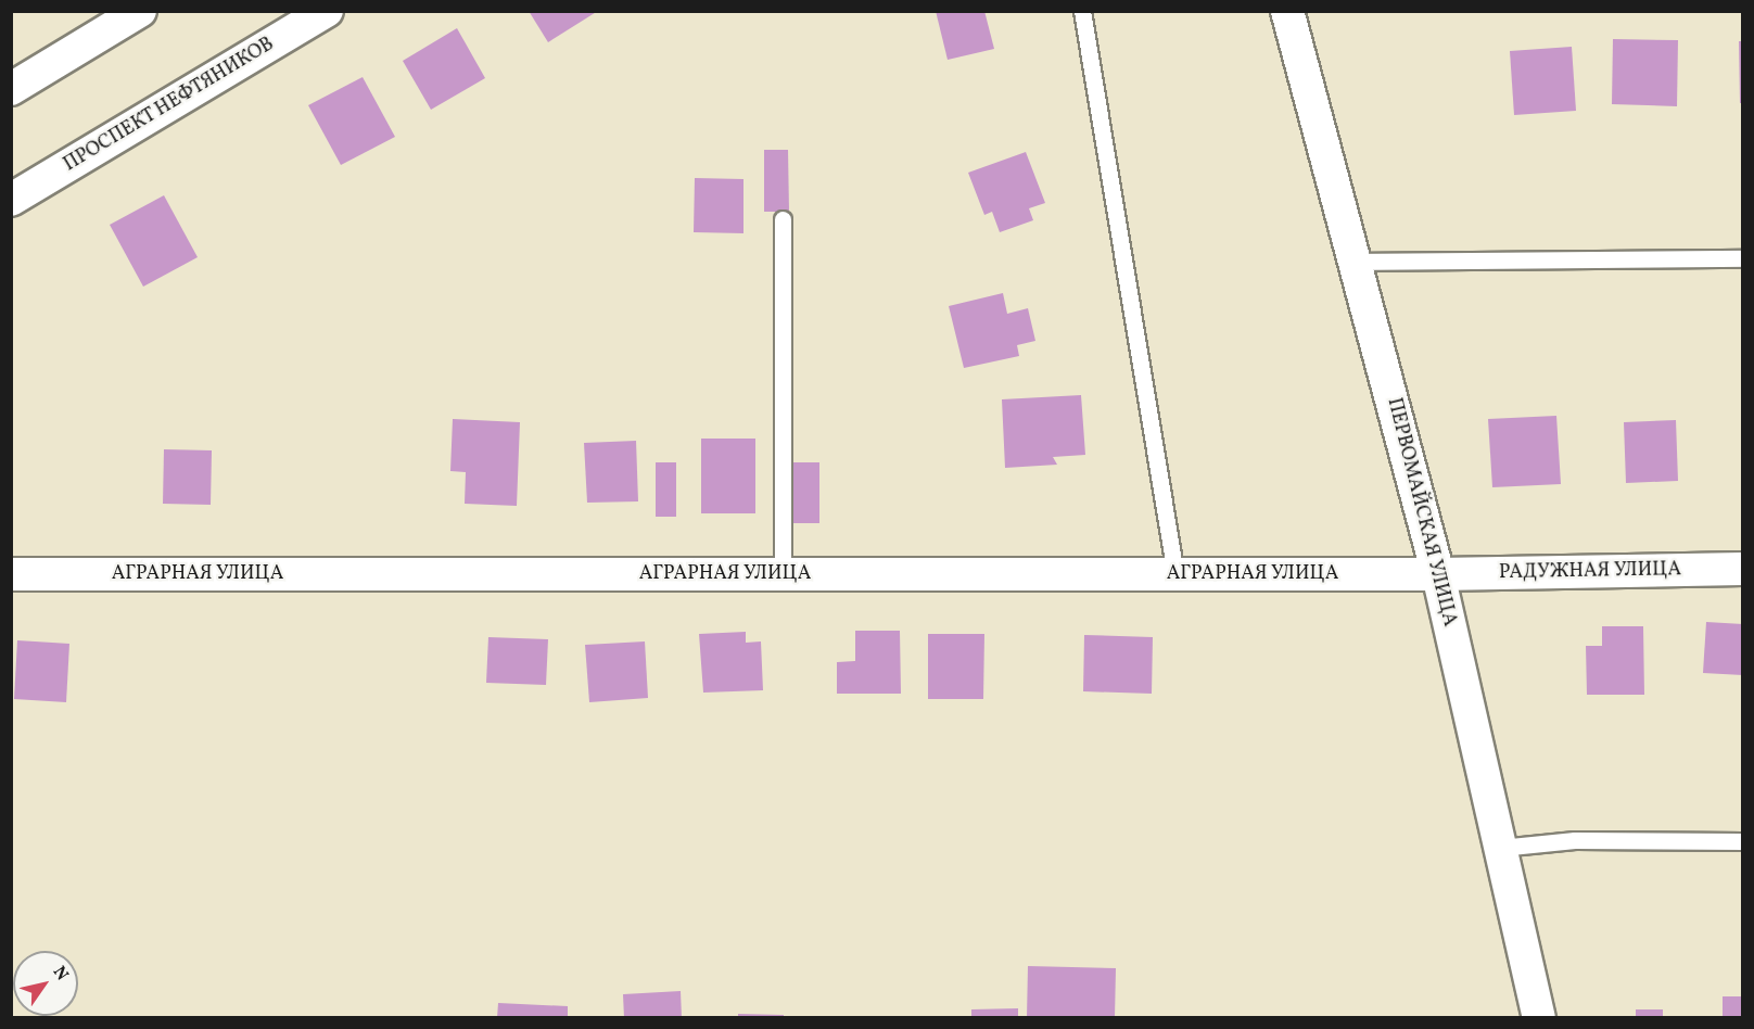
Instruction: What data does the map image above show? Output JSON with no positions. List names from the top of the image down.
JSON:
{
  "streets": {
    "street": [
      "ПРОСПЕКТ НЕФТЯНИКОВ",
      "ПЕРВОМАЙСКАЯ УЛИЦА",
      "РАДУЖНАЯ УЛИЦА",
      "АГРАРНАЯ УЛИЦА"
    ]
  },
  "crossings": [
    ["ПЕРВОМАЙСКАЯ УЛИЦА", "РАДУЖНАЯ УЛИЦА"],
    ["ПЕРВОМАЙСКАЯ УЛИЦА", "АГРАРНАЯ УЛИЦА"],
    ["РАДУЖНАЯ УЛИЦА", "АГРАРНАЯ УЛИЦА"]
  ],
  "north": "top right"
}
